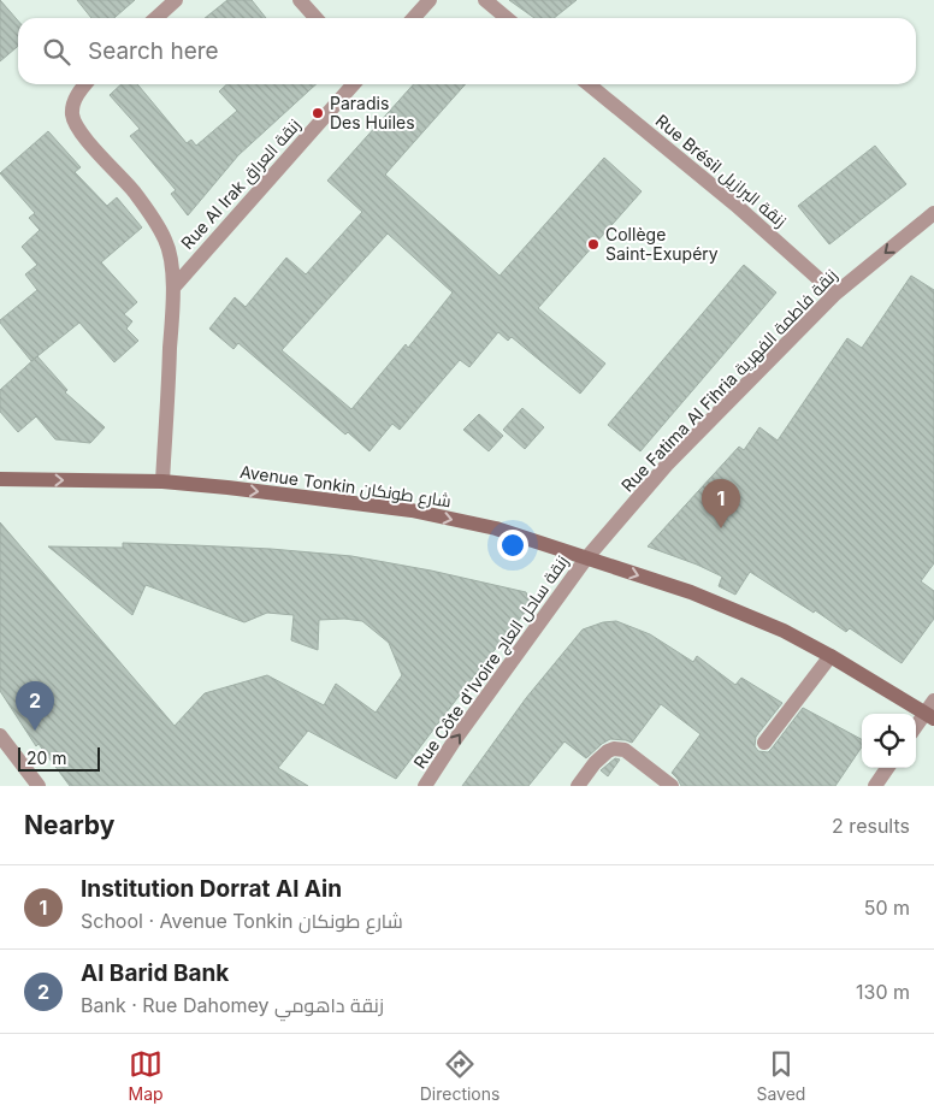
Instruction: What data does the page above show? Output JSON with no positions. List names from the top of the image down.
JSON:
{
  "streets": {
    "street": [
      "Rue Brésil زنقة البرازيل",
      "Rue Al Irak زنقة العراق",
      "Rue Fatima Al Fihria زنقة فاطمة الفهرية",
      "Avenue Tonkin شارع طونكان",
      "Rue Côte d'Ivoire زنقة ساحل العاج"
    ]
  },
  "crossings": [
    ["Rue Brésil زنقة البرازيل", "Rue Fatima Al Fihria زنقة فاطمة الفهرية"],
    ["Rue Fatima Al Fihria زنقة فاطمة الفهرية", "Avenue Tonkin شارع طونكان"],
    ["Rue Fatima Al Fihria زنقة فاطمة الفهرية", "Rue Côte d'Ivoire زنقة ساحل العاج"],
    ["Avenue Tonkin شارع طونكان", "Rue Côte d'Ivoire زنقة ساحل العاج"]
  ],
  "one_way": ["Avenue Tonkin شارع طونكان", "Rue Côte d'Ivoire زنقة ساحل العاج"],
  "places": ["Paradis Des Huiles", "Collège Saint-Exupéry"],
  "scale_bar": "20 m",
  "page": {
    "search": "Search here",
    "pins": ["1", "2"],
    "scale": "20 m",
    "heading": ["Nearby", "2 results"],
    "list": [
      {
        "mark": "1",
        "name": "Institution Dorrat Al Ain",
        "note": "School · Avenue Tonkin شارع طونكان",
        "value": "50 m"
      },
      {
        "mark": "2",
        "name": "Al Barid Bank",
        "note": "Bank · Rue Dahomey زنقة داهومي",
        "value": "130 m"
      }
    ],
    "nav": ["Map", "Directions", "Saved"]
  }
}
